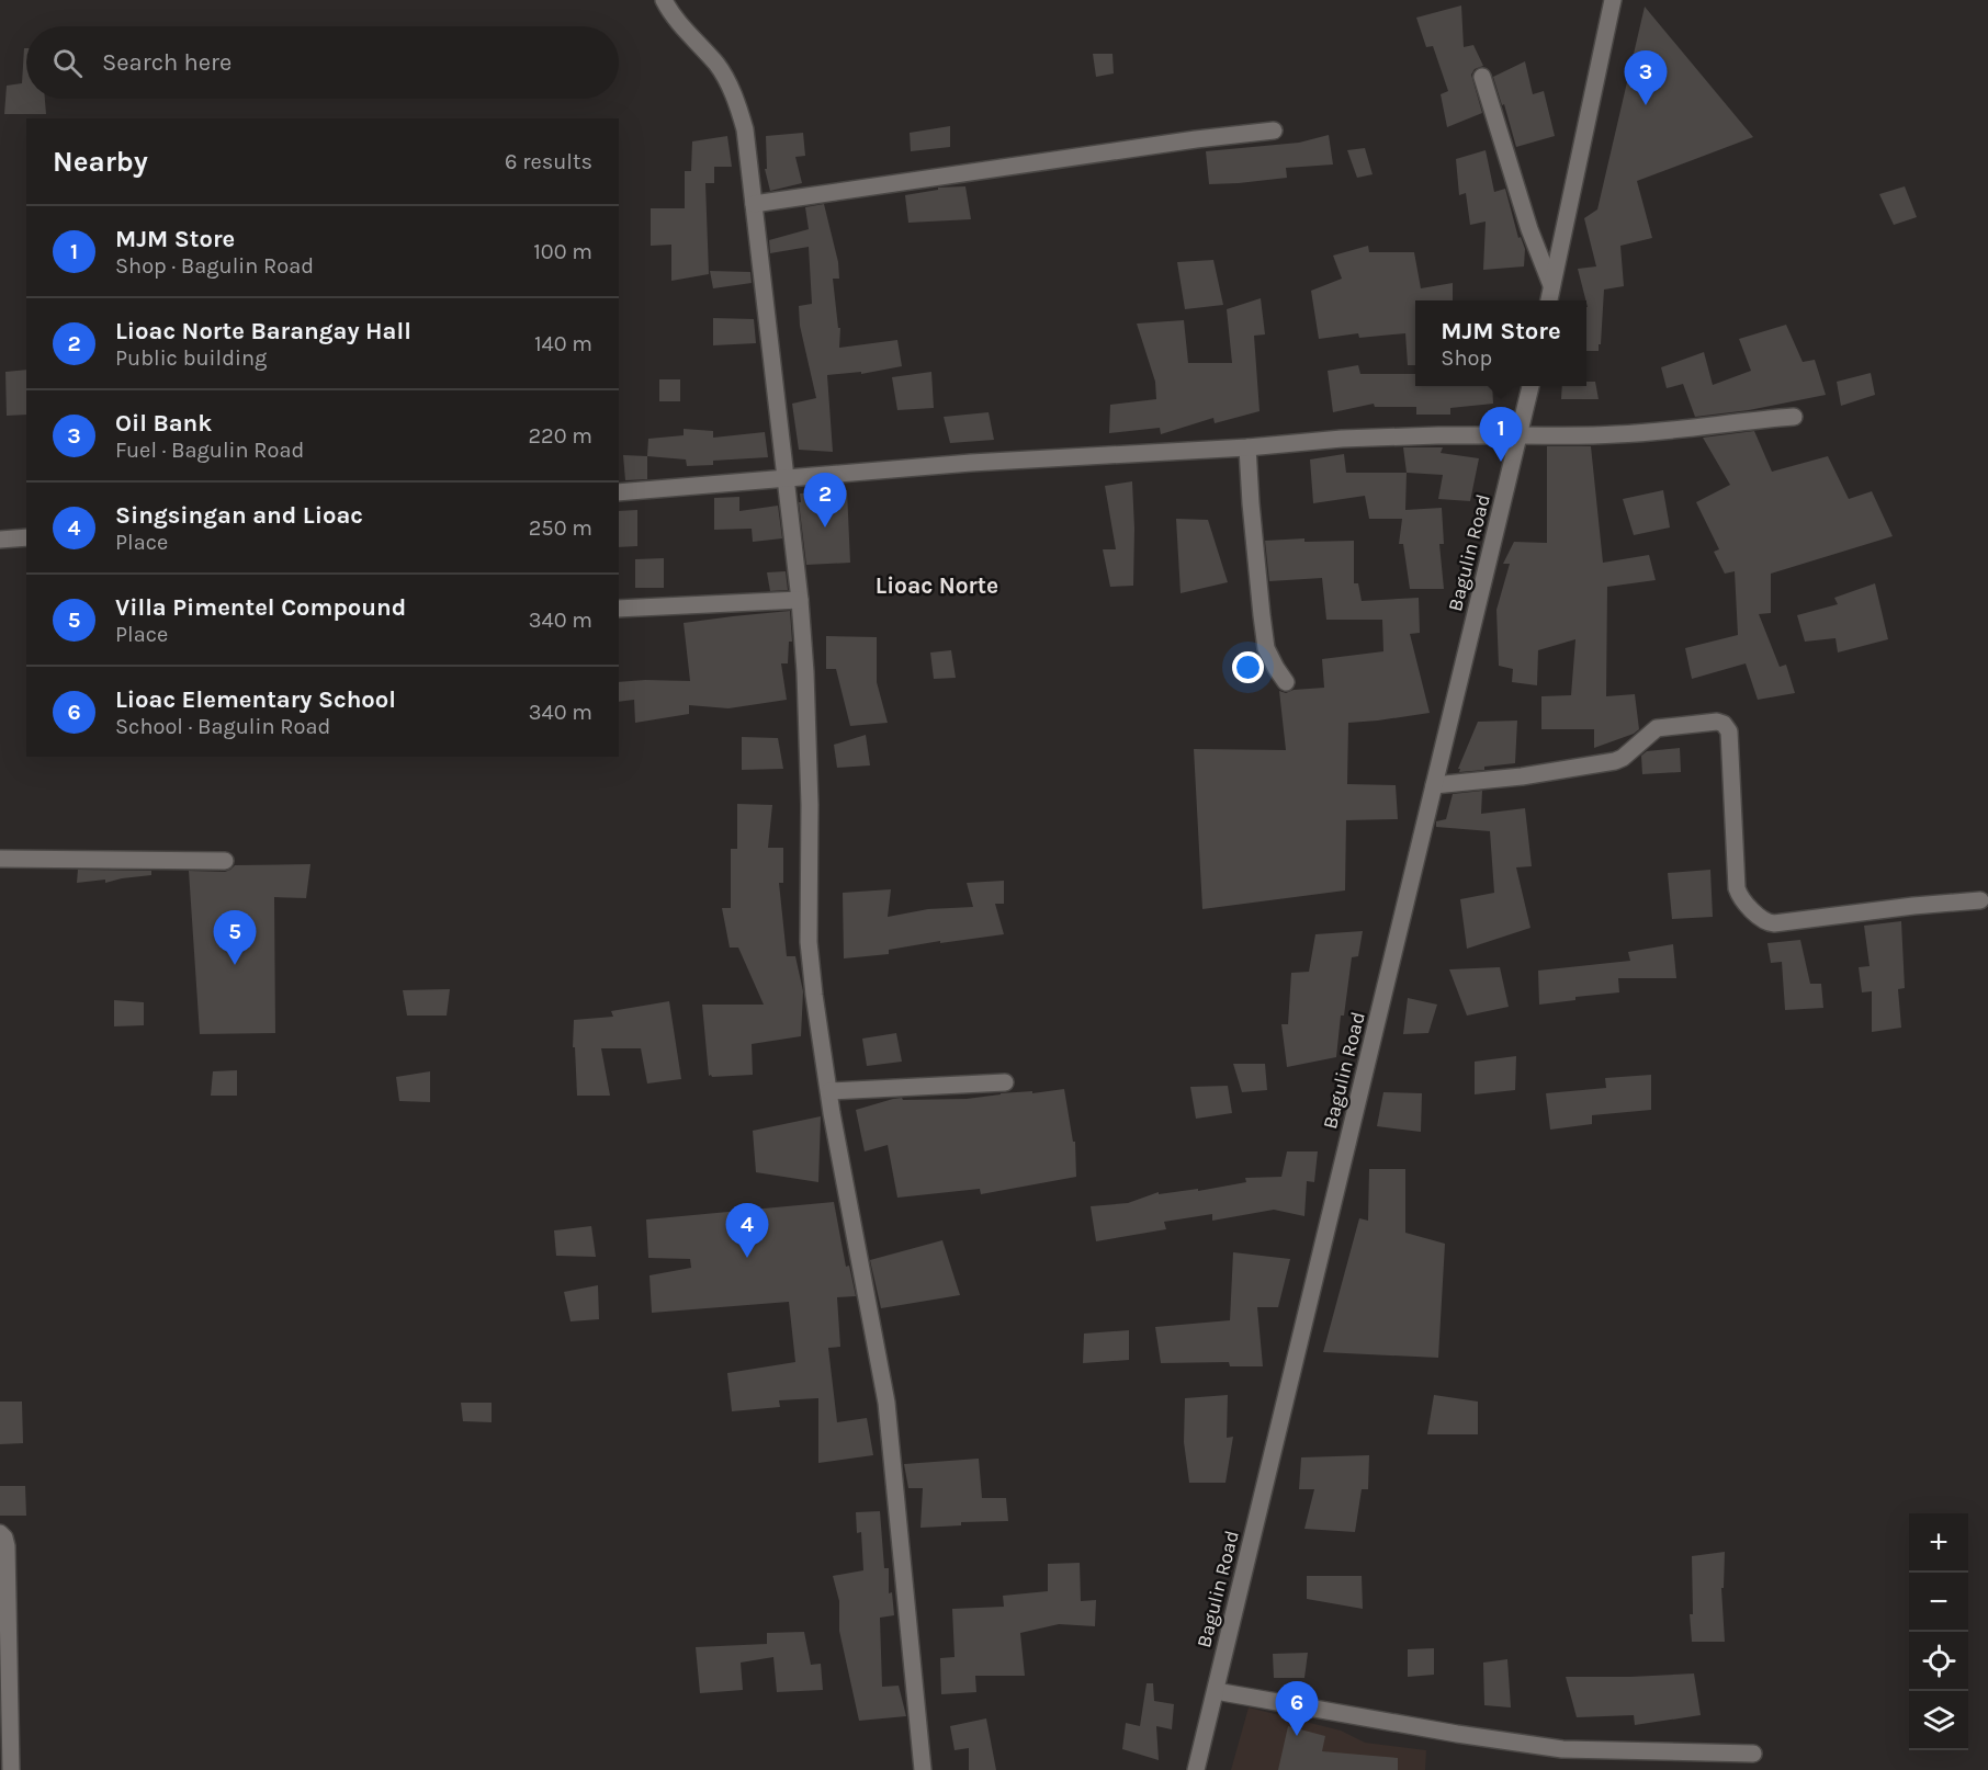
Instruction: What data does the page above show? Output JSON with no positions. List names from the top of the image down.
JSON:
{
  "streets": {
    "street": ["Bagulin Road"]
  },
  "districts": ["Lioac Norte"],
  "page": {
    "search": "Search here",
    "pins": [
      "3",
      "1",
      "2",
      "5",
      "4",
      "6"
    ],
    "heading": ["Nearby", "6 results"],
    "list": [
      {
        "mark": "1",
        "name": "MJM Store",
        "note": "Shop · Bagulin Road",
        "value": "100 m"
      },
      {
        "mark": "2",
        "name": "Lioac Norte Barangay Hall",
        "note": "Public building",
        "value": "140 m"
      },
      {
        "mark": "3",
        "name": "Oil Bank",
        "note": "Fuel · Bagulin Road",
        "value": "220 m"
      },
      {
        "mark": "4",
        "name": "Singsingan and Lioac",
        "note": "Place",
        "value": "250 m"
      },
      {
        "mark": "5",
        "name": "Villa Pimentel Compound",
        "note": "Place",
        "value": "340 m"
      },
      {
        "mark": "6",
        "name": "Lioac Elementary School",
        "note": "School · Bagulin Road",
        "value": "340 m"
      }
    ],
    "popup": ["MJM Store", "Shop"],
    "map_buttons": ["+", "−"]
  }
}
